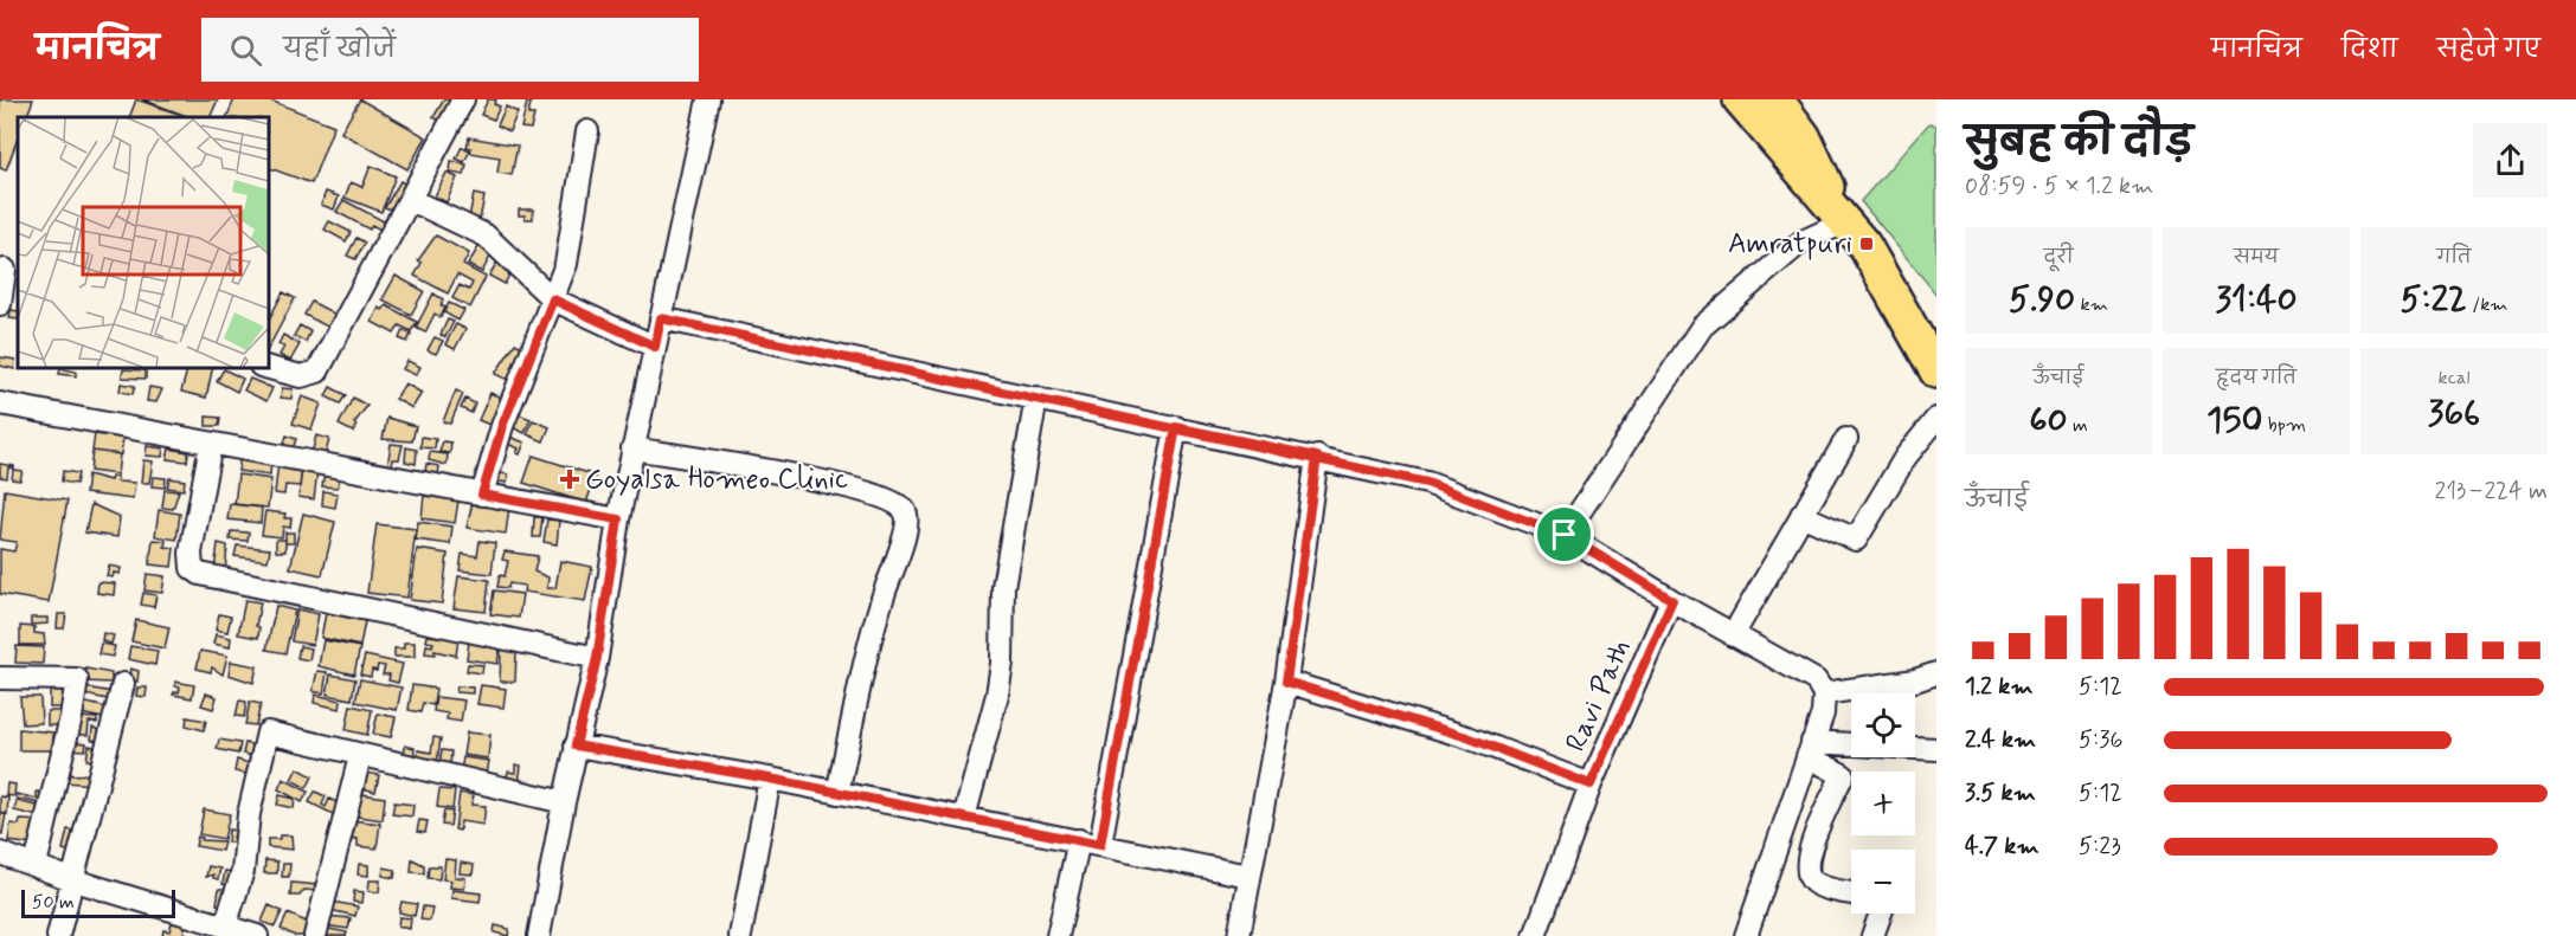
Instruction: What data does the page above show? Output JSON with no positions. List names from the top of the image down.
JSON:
{
  "streets": {
    "street": ["Ravi Path"]
  },
  "places": {
    "transit": ["Amratpuri"],
    "health": ["Goyalsa Homeo Clinic"]
  },
  "scale_bar": "50 m",
  "page": {
    "header": "मानचित्र",
    "search": "यहाँ खोजें",
    "nav": ["मानचित्र", "दिशा", "सहेजे गए"],
    "heading": ["सुबह की दौड़", "08:59 · 5 × 1.2 km"],
    "stats": [
      ["दूरी", "5.90 km"],
      ["समय", "31:40"],
      ["गति", "5:22 /km"],
      ["ऊँचाई", "60 m"],
      ["हृदय गति", "150 bpm"],
      ["kcal", "366"]
    ],
    "chart": ["ऊँचाई", "213–224 m"],
    "list": [
      {
        "name": "1.2 km",
        "note": "5:12"
      },
      {
        "name": "2.4 km",
        "note": "5:36"
      },
      {
        "name": "3.5 km",
        "note": "5:12"
      },
      {
        "name": "4.7 km",
        "note": "5:23"
      }
    ],
    "map_buttons": ["+", "−"],
    "scale": "50 m"
  }
}
